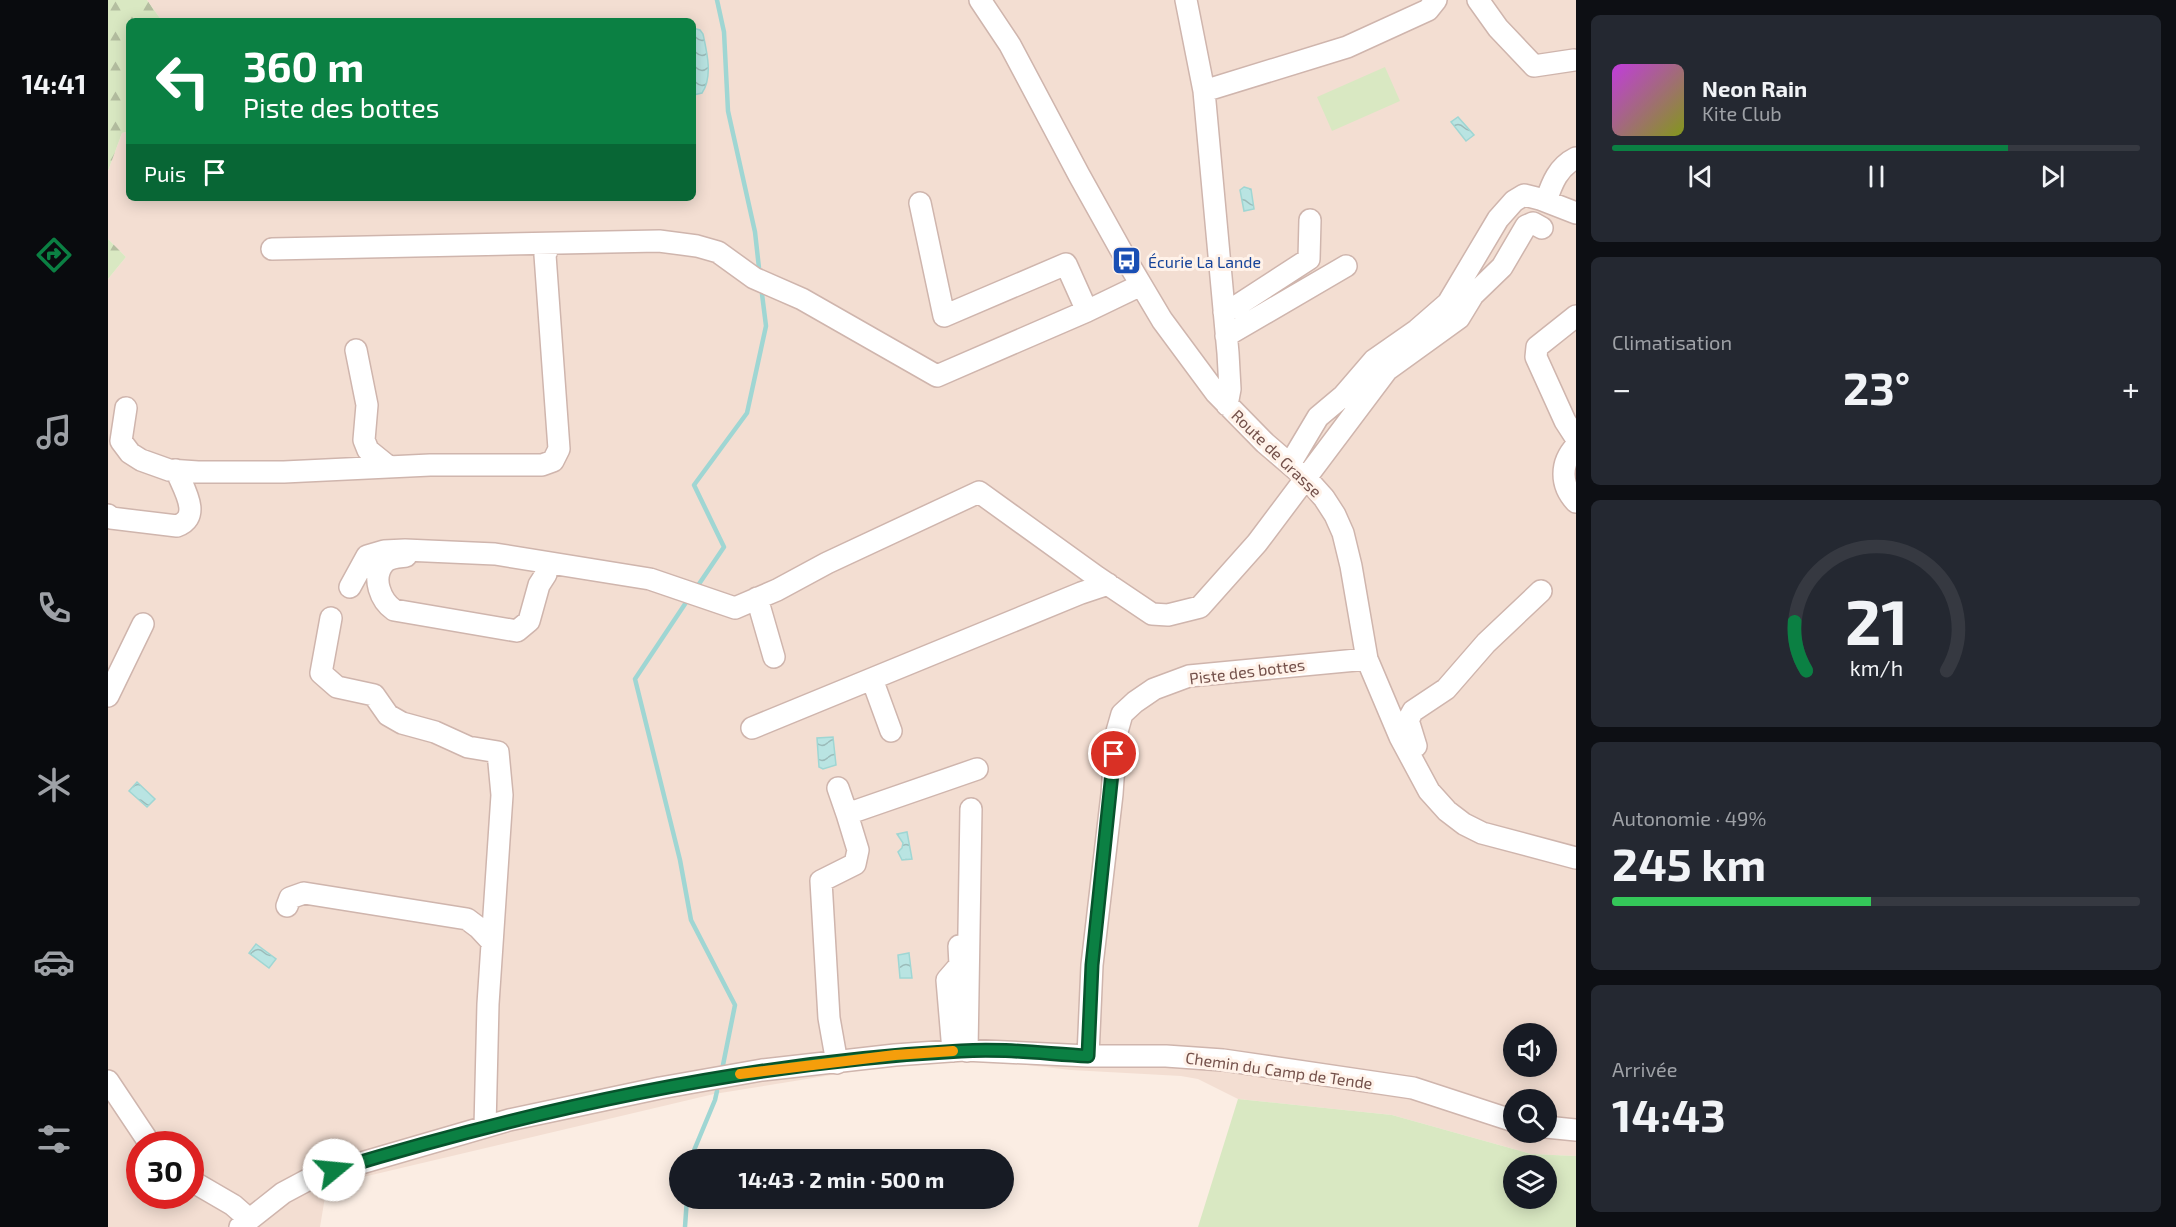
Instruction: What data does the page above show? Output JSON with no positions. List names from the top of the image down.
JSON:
{
  "streets": {
    "street": ["Route de Grasse", "Piste des bottes", "Chemin du Camp de Tende"]
  },
  "crossings": [
    ["Route de Grasse", "Piste des bottes"],
    ["Piste des bottes", "Chemin du Camp de Tende"]
  ],
  "places": {
    "bus stop": ["Écurie La Lande"]
  },
  "page": {
    "tabs": "14:41",
    "turn": ["360 m", "Piste des bottes"],
    "song": ["Neon Rain", "Kite Club"],
    "then": "Puis",
    "tile": [
      "Climatisation",
      ["Autonomie · 49%", "245 km"],
      ["Arrivée", "14:43"]
    ],
    "heat": ["−", "23°", "+"],
    "limit": "30",
    "trip": "14:43 · 2 min · 500 m",
    "gauge": ["21", "km/h"]
  }
}
